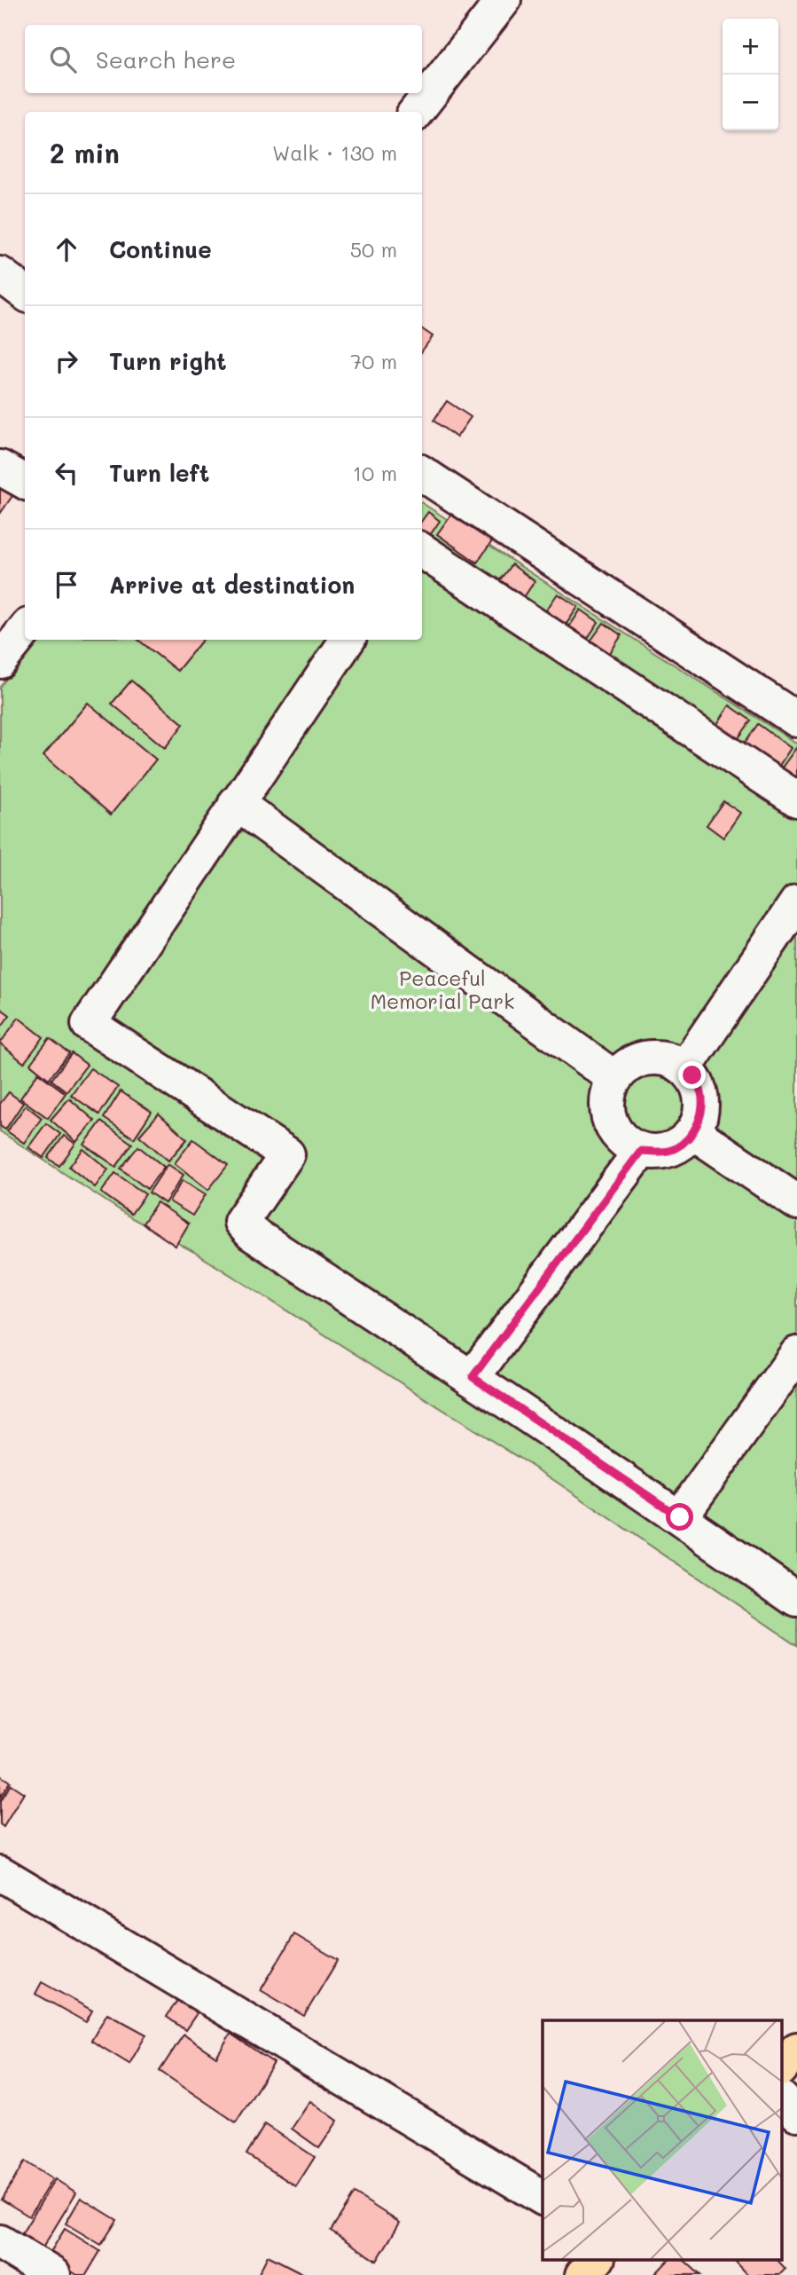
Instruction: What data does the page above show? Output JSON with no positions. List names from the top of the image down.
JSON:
{
  "parks": ["Peaceful Memorial Park"],
  "page": {
    "map_buttons": ["+", "−"],
    "search": "Search here",
    "heading": ["2 min", "Walk · 130 m"],
    "list": [
      ["Continue", "50 m"],
      ["Turn right", "70 m"],
      ["Turn left", "10 m"],
      "Arrive at destination"
    ]
  }
}
